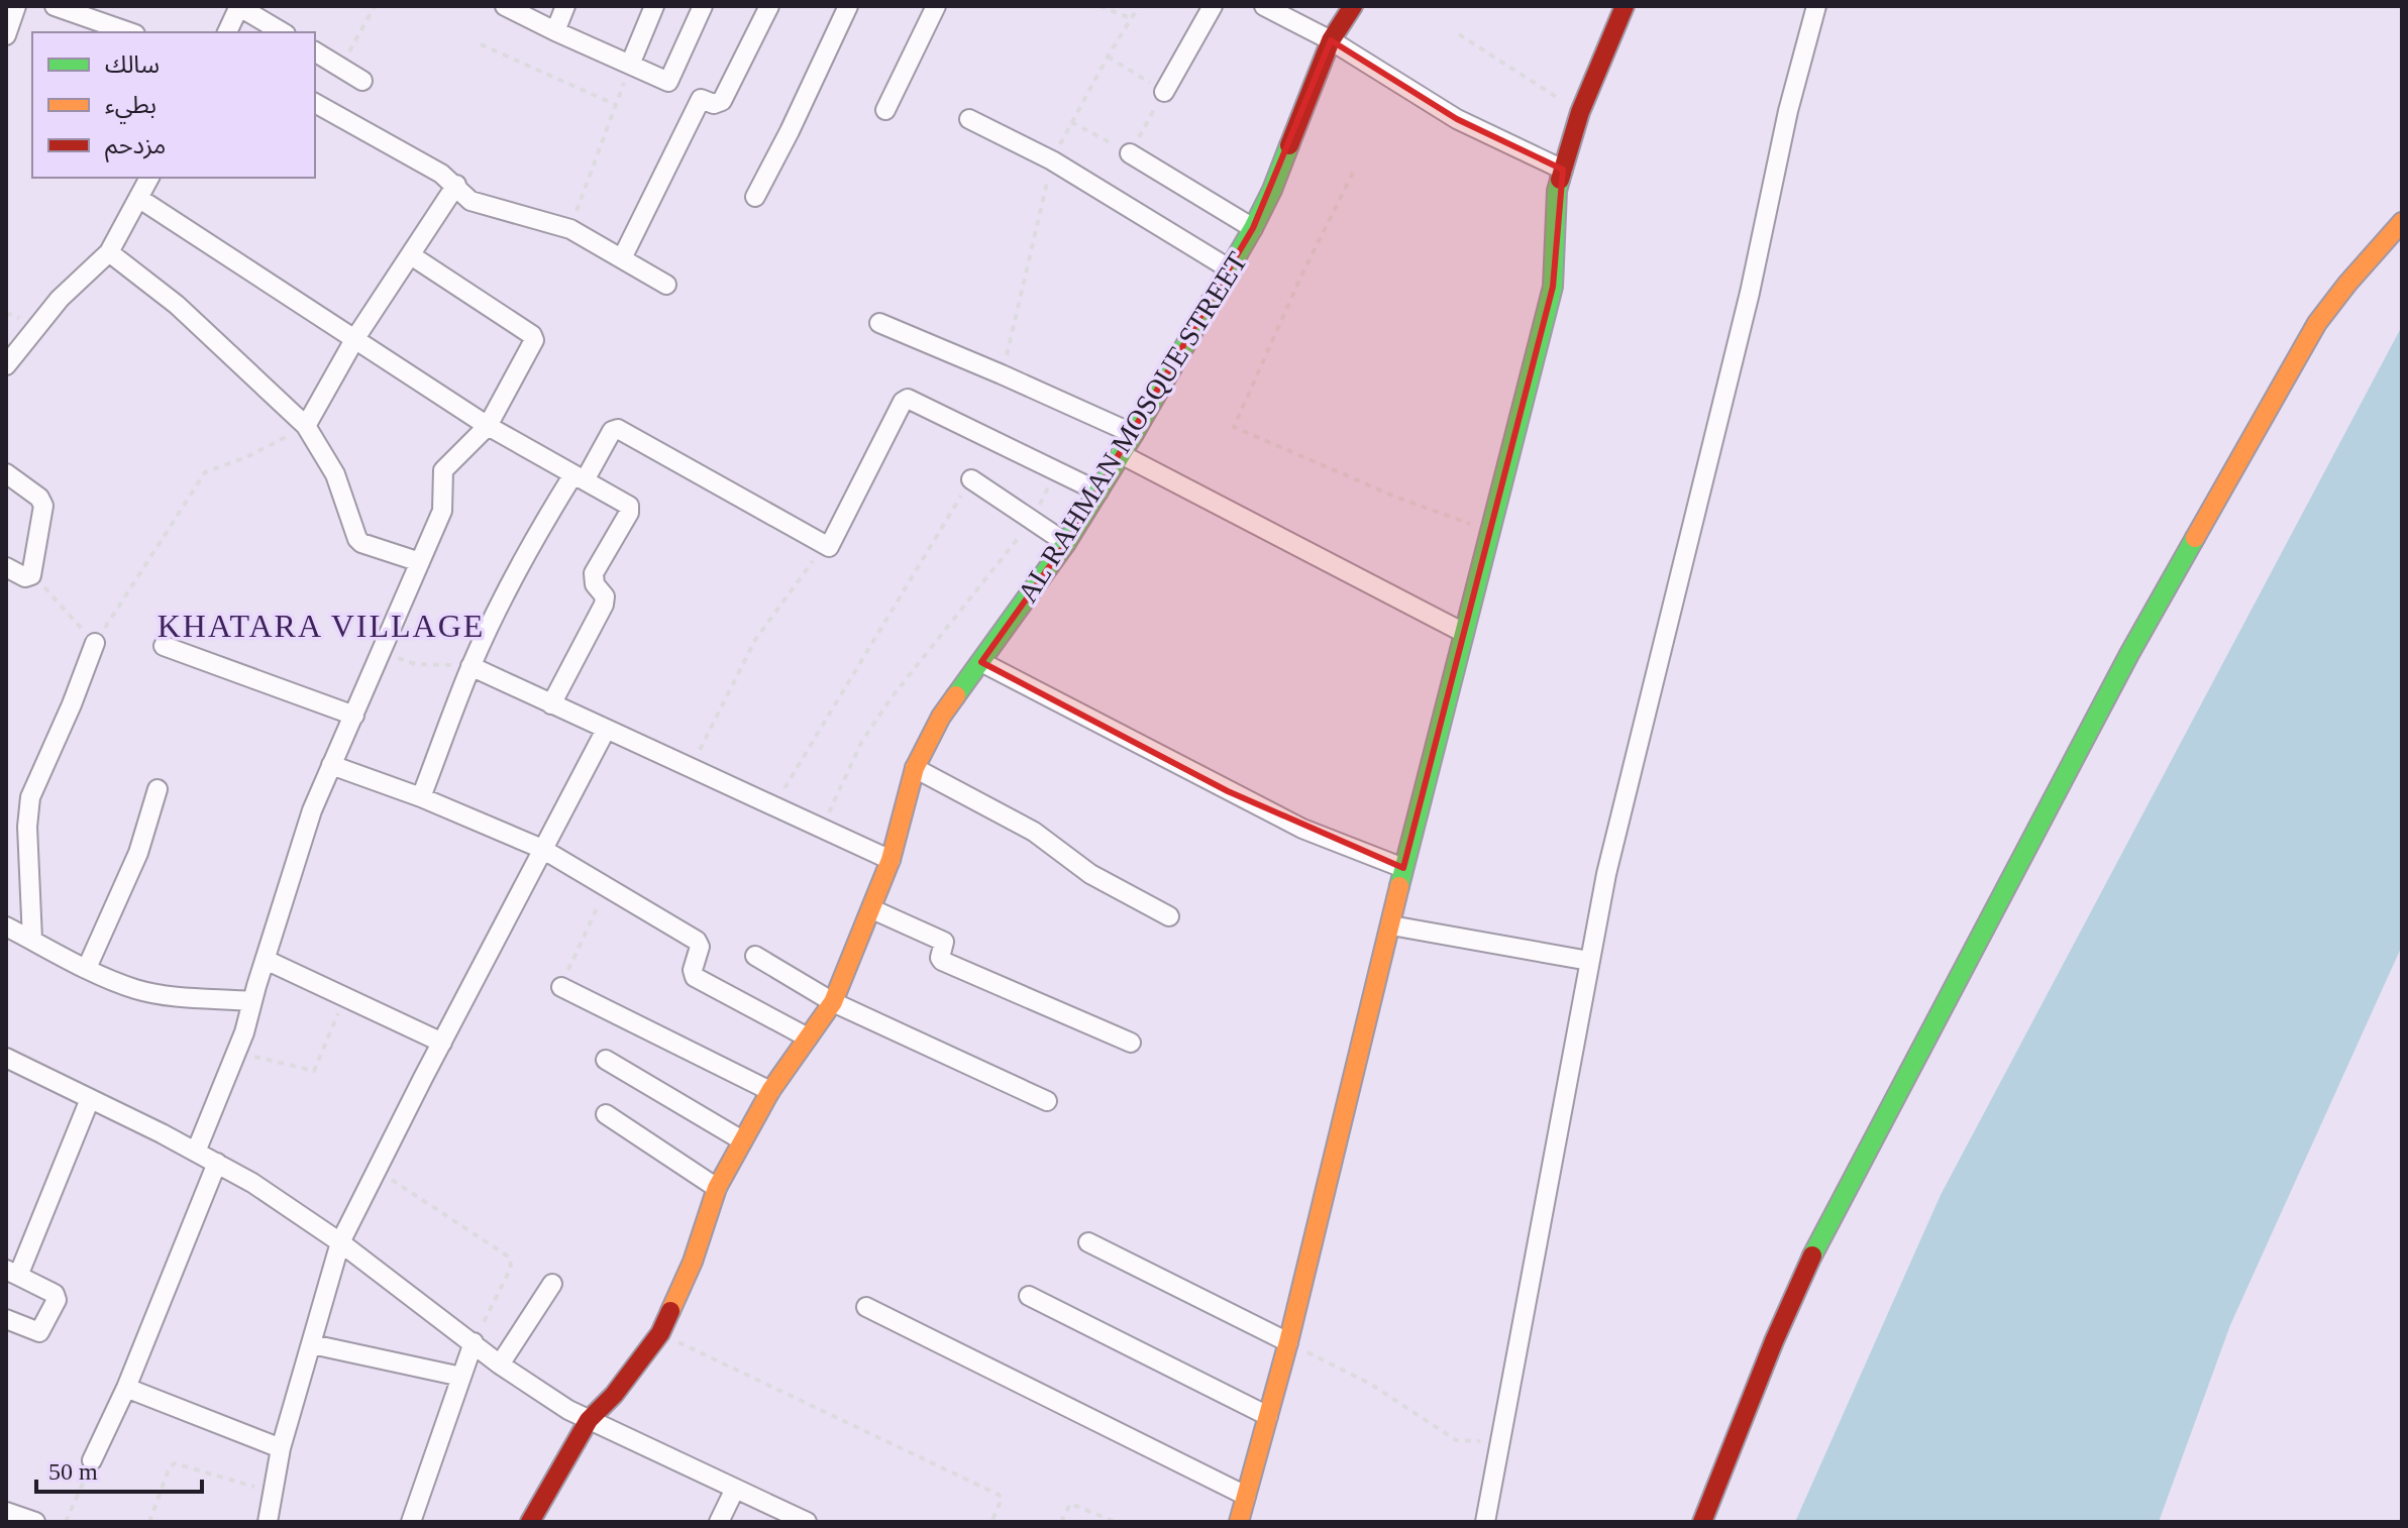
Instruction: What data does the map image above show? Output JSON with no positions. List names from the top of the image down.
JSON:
{
  "streets": {
    "street": ["AL RAHMAN MOSQUE STREET"]
  },
  "districts": ["KHATARA VILLAGE"],
  "legend": ["سالك", "بطيء", "مزدحم"],
  "scale_bar": "50 m"
}
